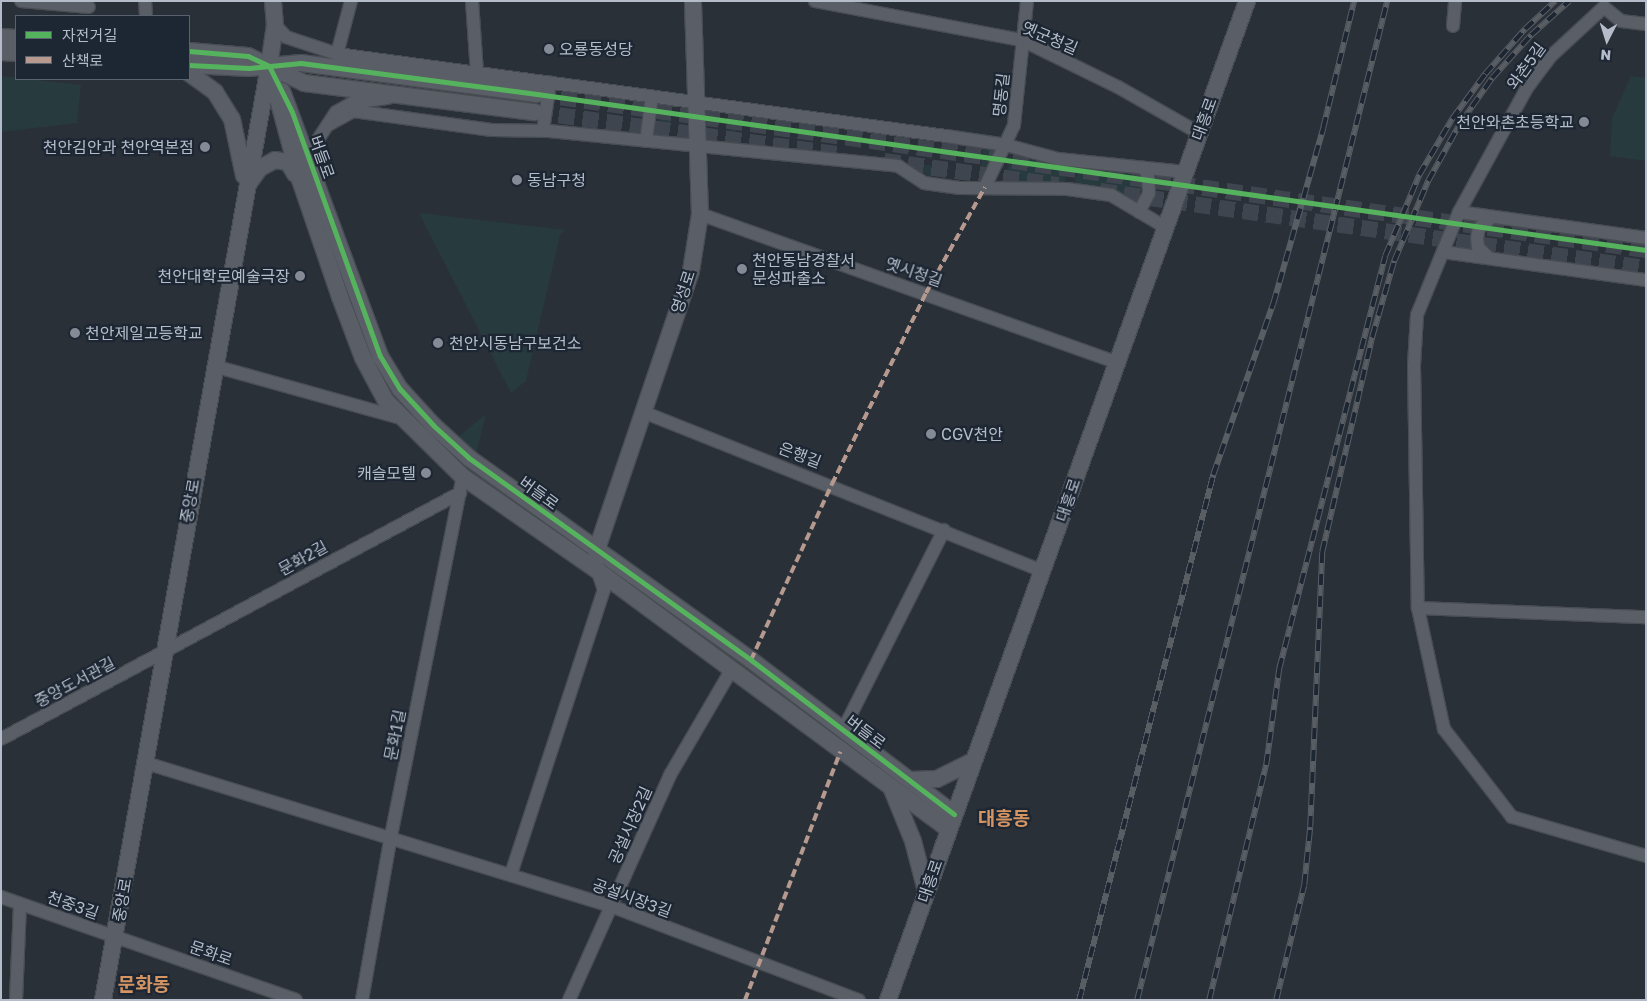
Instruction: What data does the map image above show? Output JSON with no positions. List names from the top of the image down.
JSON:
{
  "streets": {
    "street": [
      "옛군청길",
      "와촌5길",
      "명동길",
      "대흥로",
      "버들로",
      "옛시청길",
      "영성로",
      "은행길",
      "중앙로",
      "문화2길",
      "중앙도서관길",
      "문화1길",
      "공설시장2길",
      "공설시장3길",
      "천중3길",
      "문화로"
    ]
  },
  "crossings": [
    ["옛군청길", "명동길"],
    ["옛군청길", "대흥로"],
    ["대흥로", "버들로"],
    ["대흥로", "옛시청길"],
    ["대흥로", "은행길"],
    ["버들로", "영성로"],
    ["버들로", "중앙로"],
    ["버들로", "문화1길"],
    ["버들로", "공설시장2길"],
    ["옛시청길", "영성로"],
    ["영성로", "은행길"],
    ["중앙로", "문화2길"],
    ["중앙로", "중앙도서관길"],
    ["중앙로", "공설시장3길"],
    ["중앙로", "천중3길"],
    ["중앙로", "문화로"],
    ["문화2길", "중앙도서관길"],
    ["문화2길", "문화1길"],
    ["문화1길", "공설시장3길"],
    ["공설시장2길", "공설시장3길"],
    ["천중3길", "문화로"]
  ],
  "districts": ["대흥동", "문화동"],
  "places": [
    "오룡동성당",
    "천안와촌초등학교",
    "천안김안과 천안역본점",
    "동남구청",
    "천안동남경찰서 문성파출소",
    "천안대학로예술극장",
    "천안제일고등학교",
    "천안시동남구보건소",
    "CGV천안",
    "캐슬모텔"
  ],
  "legend": ["자전거길", "산책로"],
  "north": "bottom"
}
